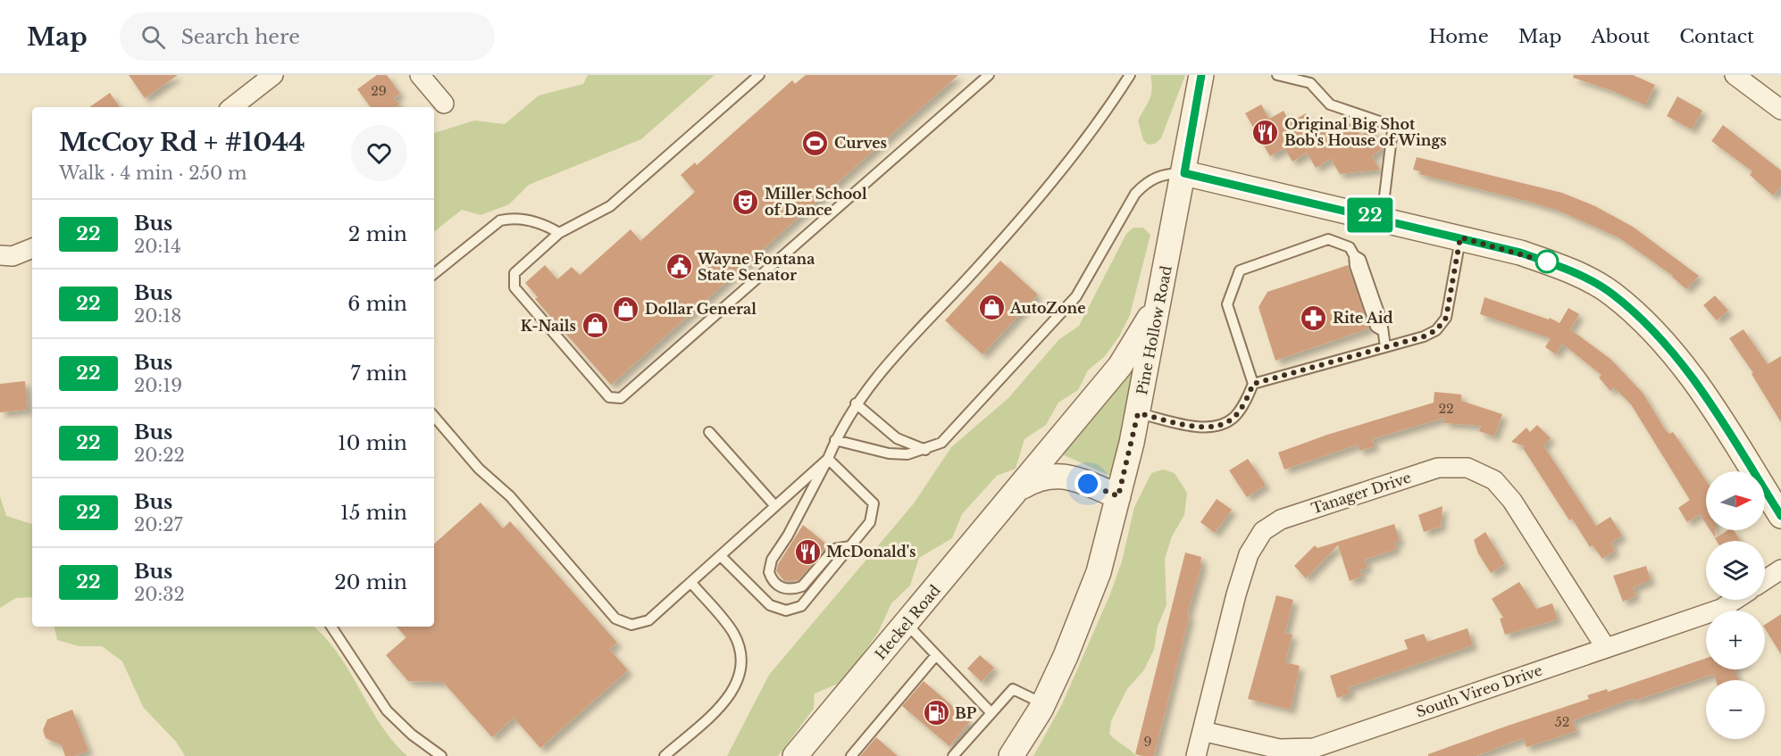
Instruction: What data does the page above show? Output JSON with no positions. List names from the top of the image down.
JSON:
{
  "streets": {
    "street": [
      "Pine Hollow Road",
      "Tanager Drive",
      "Heckel Road",
      "South Vireo Drive"
    ]
  },
  "crossings": [
    ["Pine Hollow Road", "Heckel Road"],
    ["Tanager Drive", "South Vireo Drive"]
  ],
  "places": {
    "restaurant": ["Original Big Shot Bob's House of Wings", "McDonald's"],
    "sports": ["Curves"],
    "theatre": ["Miller School of Dance"],
    "public building": ["Wayne Fontana State Senator"],
    "shop": ["AutoZone", "Dollar General", "K-Nails"],
    "pharmacy": ["Rite Aid"],
    "fuel station": ["BP"]
  },
  "lines": ["bus line 22"],
  "house_numbers": [
    "29",
    "22",
    "52",
    "9"
  ],
  "north": "right",
  "page": {
    "header": "Map",
    "search": "Search here",
    "nav": [
      "Home",
      "Map",
      "About",
      "Contact"
    ],
    "on_map": "22",
    "heading": ["McCoy Rd + #1044", "Walk · 4 min · 250 m"],
    "list": [
      {
        "mark": "22",
        "name": "Bus",
        "note": "20:14",
        "value": "2 min"
      },
      {
        "mark": "22",
        "name": "Bus",
        "note": "20:18",
        "value": "6 min"
      },
      {
        "mark": "22",
        "name": "Bus",
        "note": "20:19",
        "value": "7 min"
      },
      {
        "mark": "22",
        "name": "Bus",
        "note": "20:22",
        "value": "10 min"
      },
      {
        "mark": "22",
        "name": "Bus",
        "note": "20:27",
        "value": "15 min"
      },
      {
        "mark": "22",
        "name": "Bus",
        "note": "20:32",
        "value": "20 min"
      }
    ],
    "map_buttons": ["+", "−"]
  }
}
